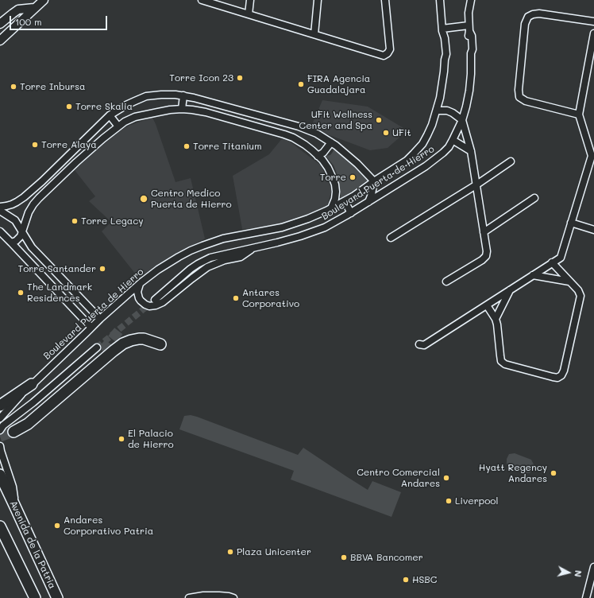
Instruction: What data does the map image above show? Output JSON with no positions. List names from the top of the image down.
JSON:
{
  "streets": {
    "main road": ["Avenida de la Patria"],
    "street": ["Boulevard Puerta de Hierro"]
  },
  "places": [
    "Torre Icon 23",
    "FIRA Agencia Guadalajara",
    "Torre Inbursa",
    "Torre Skalia",
    "UFit Wellness Center and Spa",
    "UFit",
    "Torre Alaya",
    "Torre Titanium",
    "Torre",
    "Centro Medico Puerta de Hierro",
    "Torre Legacy",
    "Torre Santander",
    "The Landmark Residences",
    "Antares Corporativo",
    "El Palacio de Hierro",
    "Hyatt Regency Andares",
    "Centro Comercial Andares",
    "Liverpool",
    "Andares Corporativo Patria",
    "Plaza Unicenter",
    "BBVA Bancomer",
    "HSBC"
  ],
  "scale_bar": "100 m",
  "north": "right"
}
